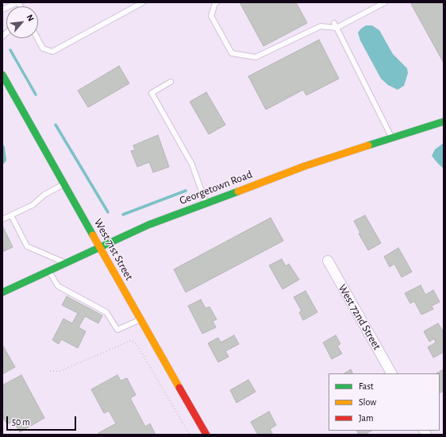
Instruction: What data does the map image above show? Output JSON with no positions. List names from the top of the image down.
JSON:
{
  "streets": {
    "main road": ["Georgetown Road", "West 71st Street"],
    "street": ["West 72nd Street"]
  },
  "crossings": [
    ["Georgetown Road", "West 71st Street"]
  ],
  "legend": ["Fast", "Slow", "Jam"],
  "scale_bar": "50 m",
  "north": "top right"
}
